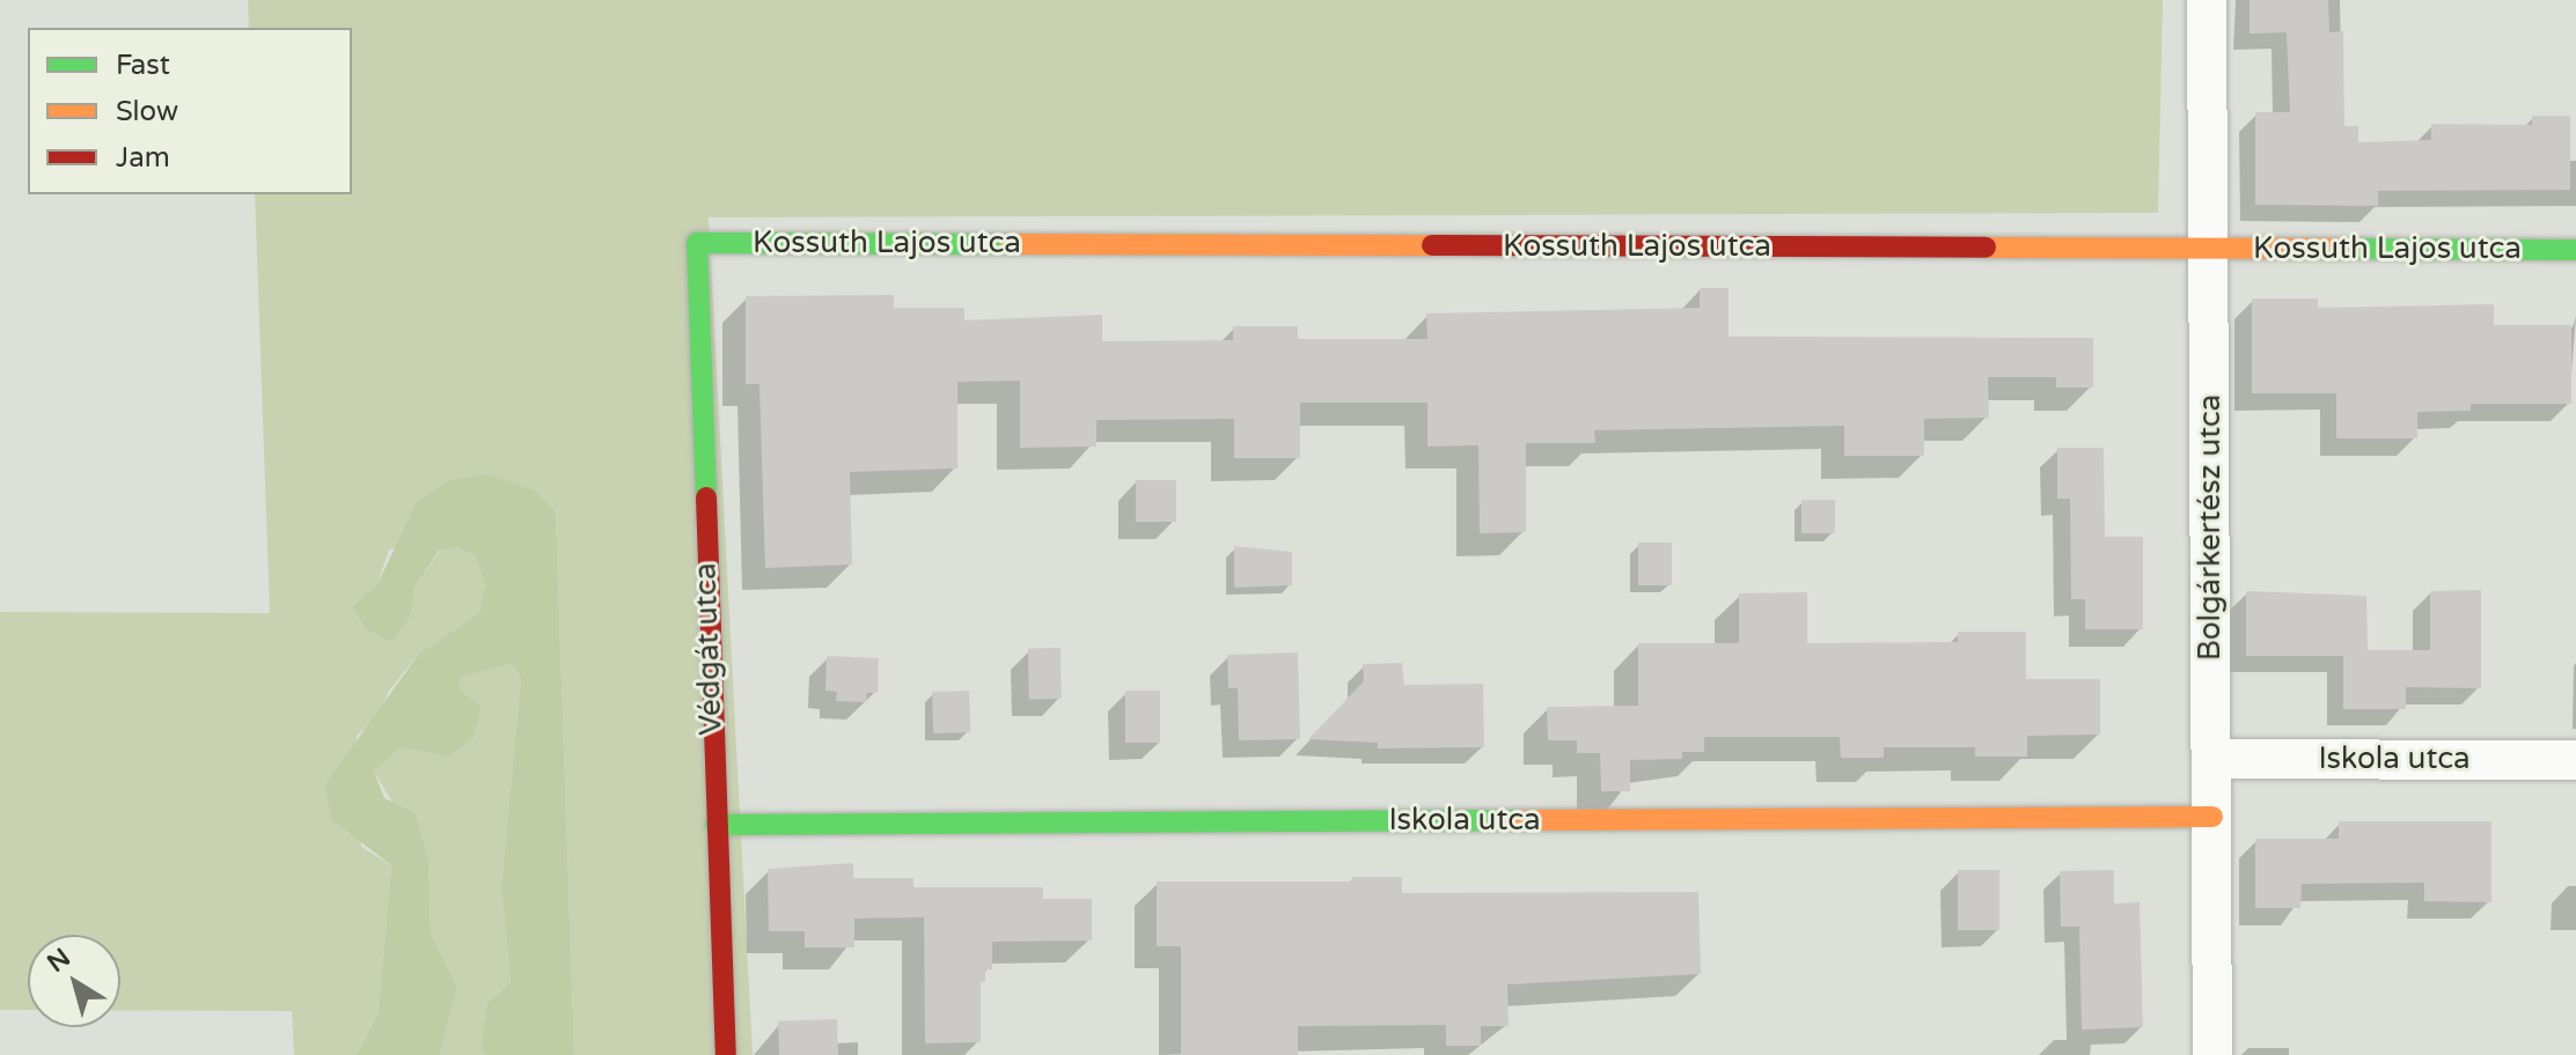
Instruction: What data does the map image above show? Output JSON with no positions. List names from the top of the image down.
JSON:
{
  "streets": {
    "street": [
      "Kossuth Lajos utca",
      "Bolgárkertész utca",
      "Védgát utca",
      "Iskola utca"
    ]
  },
  "crossings": [
    ["Kossuth Lajos utca", "Bolgárkertész utca"],
    ["Kossuth Lajos utca", "Védgát utca"],
    ["Bolgárkertész utca", "Iskola utca"],
    ["Védgát utca", "Iskola utca"]
  ],
  "legend": ["Fast", "Slow", "Jam"],
  "north": "top left"
}
